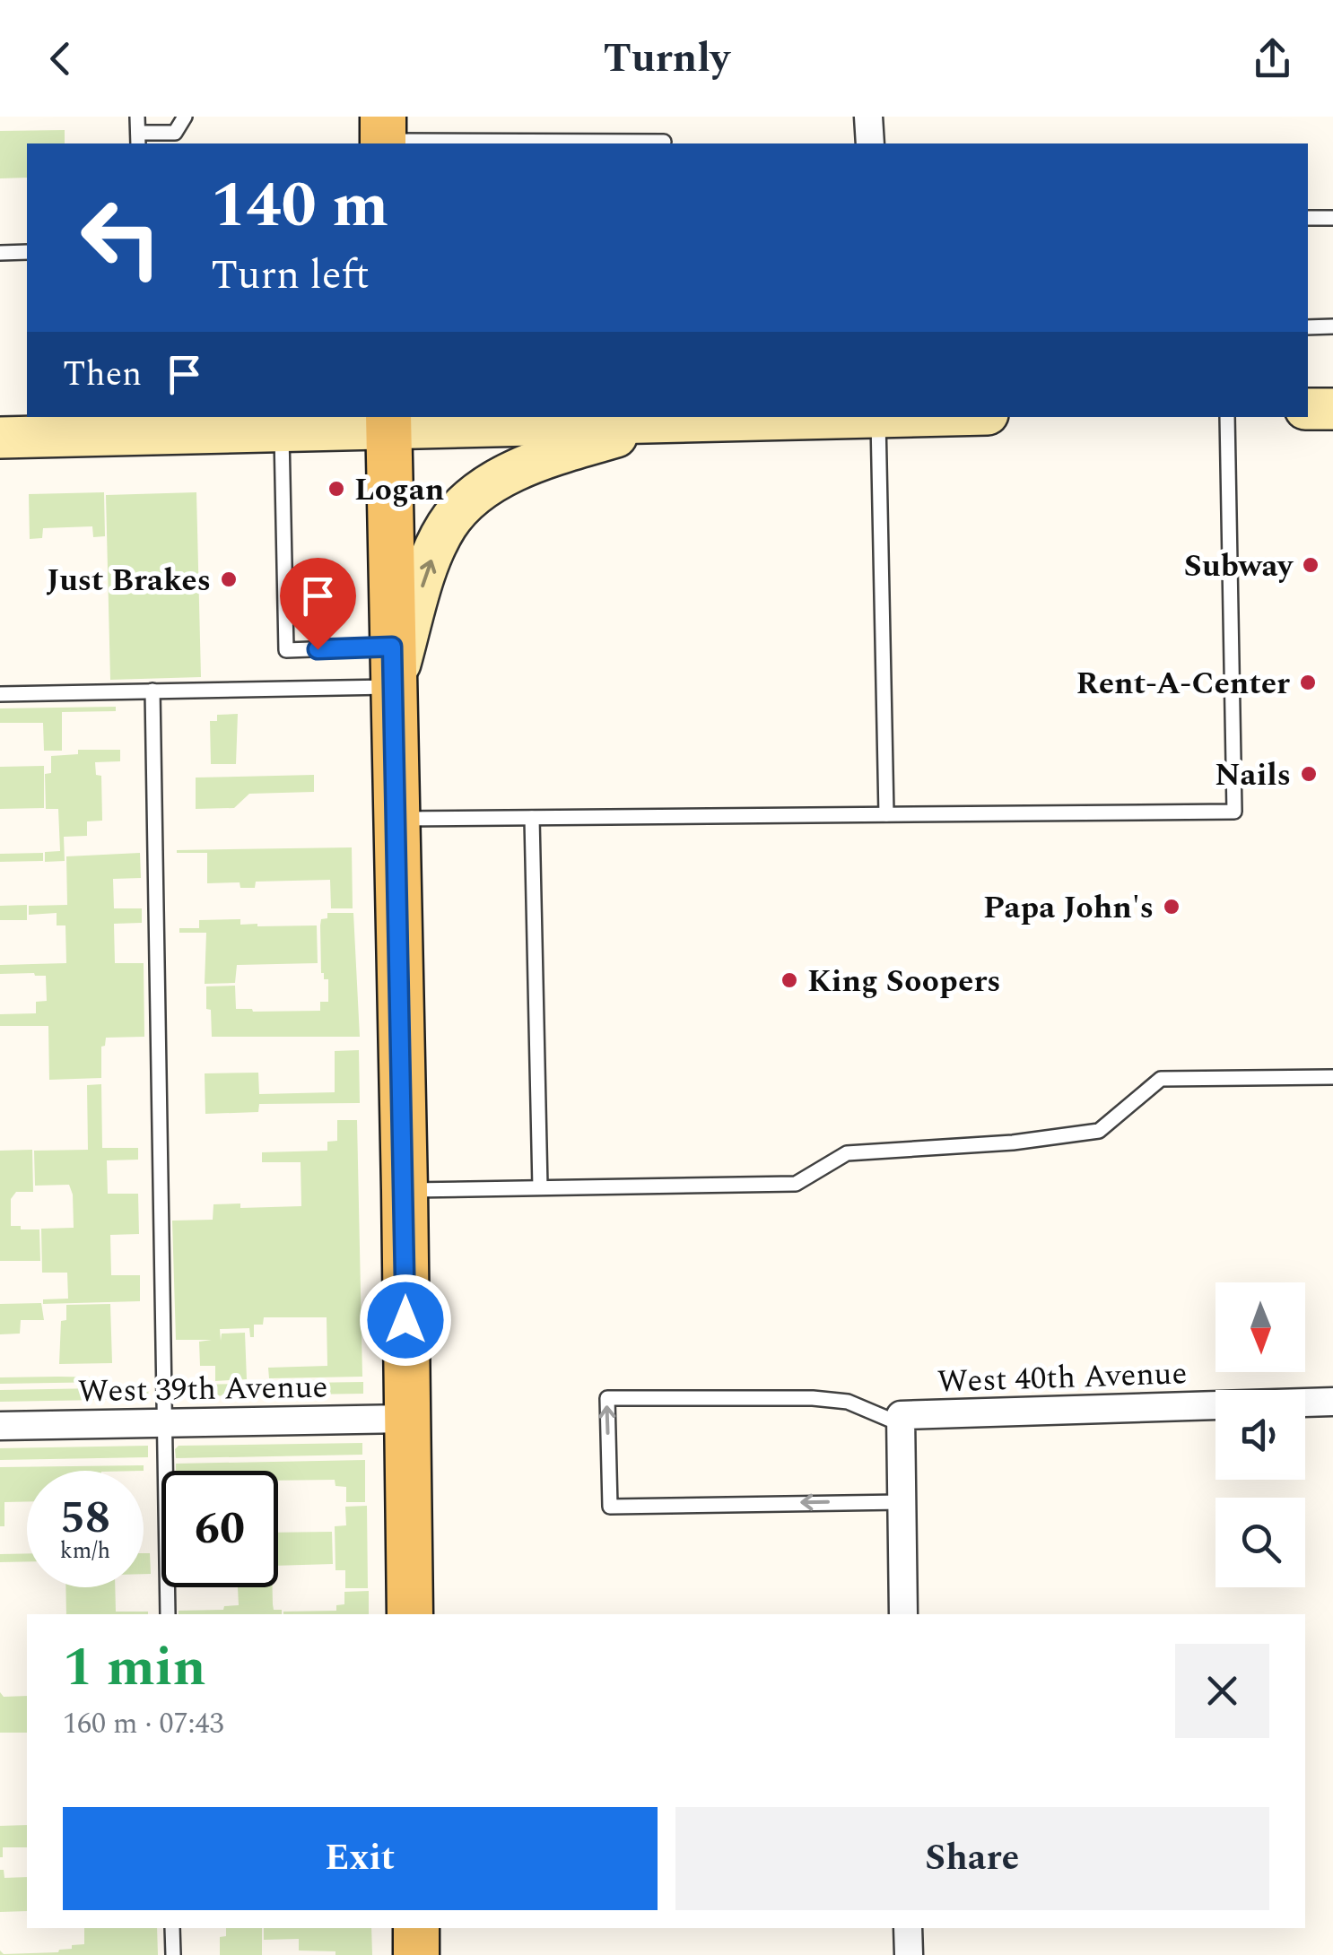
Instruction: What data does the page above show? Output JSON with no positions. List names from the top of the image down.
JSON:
{
  "streets": {
    "street": ["West 40th Avenue", "West 39th Avenue"]
  },
  "places": [
    "Logan",
    "Subway",
    "Just Brakes",
    "Rent-A-Center",
    "Nails",
    "Papa John's",
    "King Soopers"
  ],
  "north": "bottom",
  "page": {
    "header": "Turnly",
    "turn": ["140 m", "Turn left"],
    "then": "Then",
    "speed": "58 km/h",
    "limit": "60",
    "heading": ["1 min", "160 m · 07:43"],
    "buttons": ["Exit", "Share"]
  }
}
